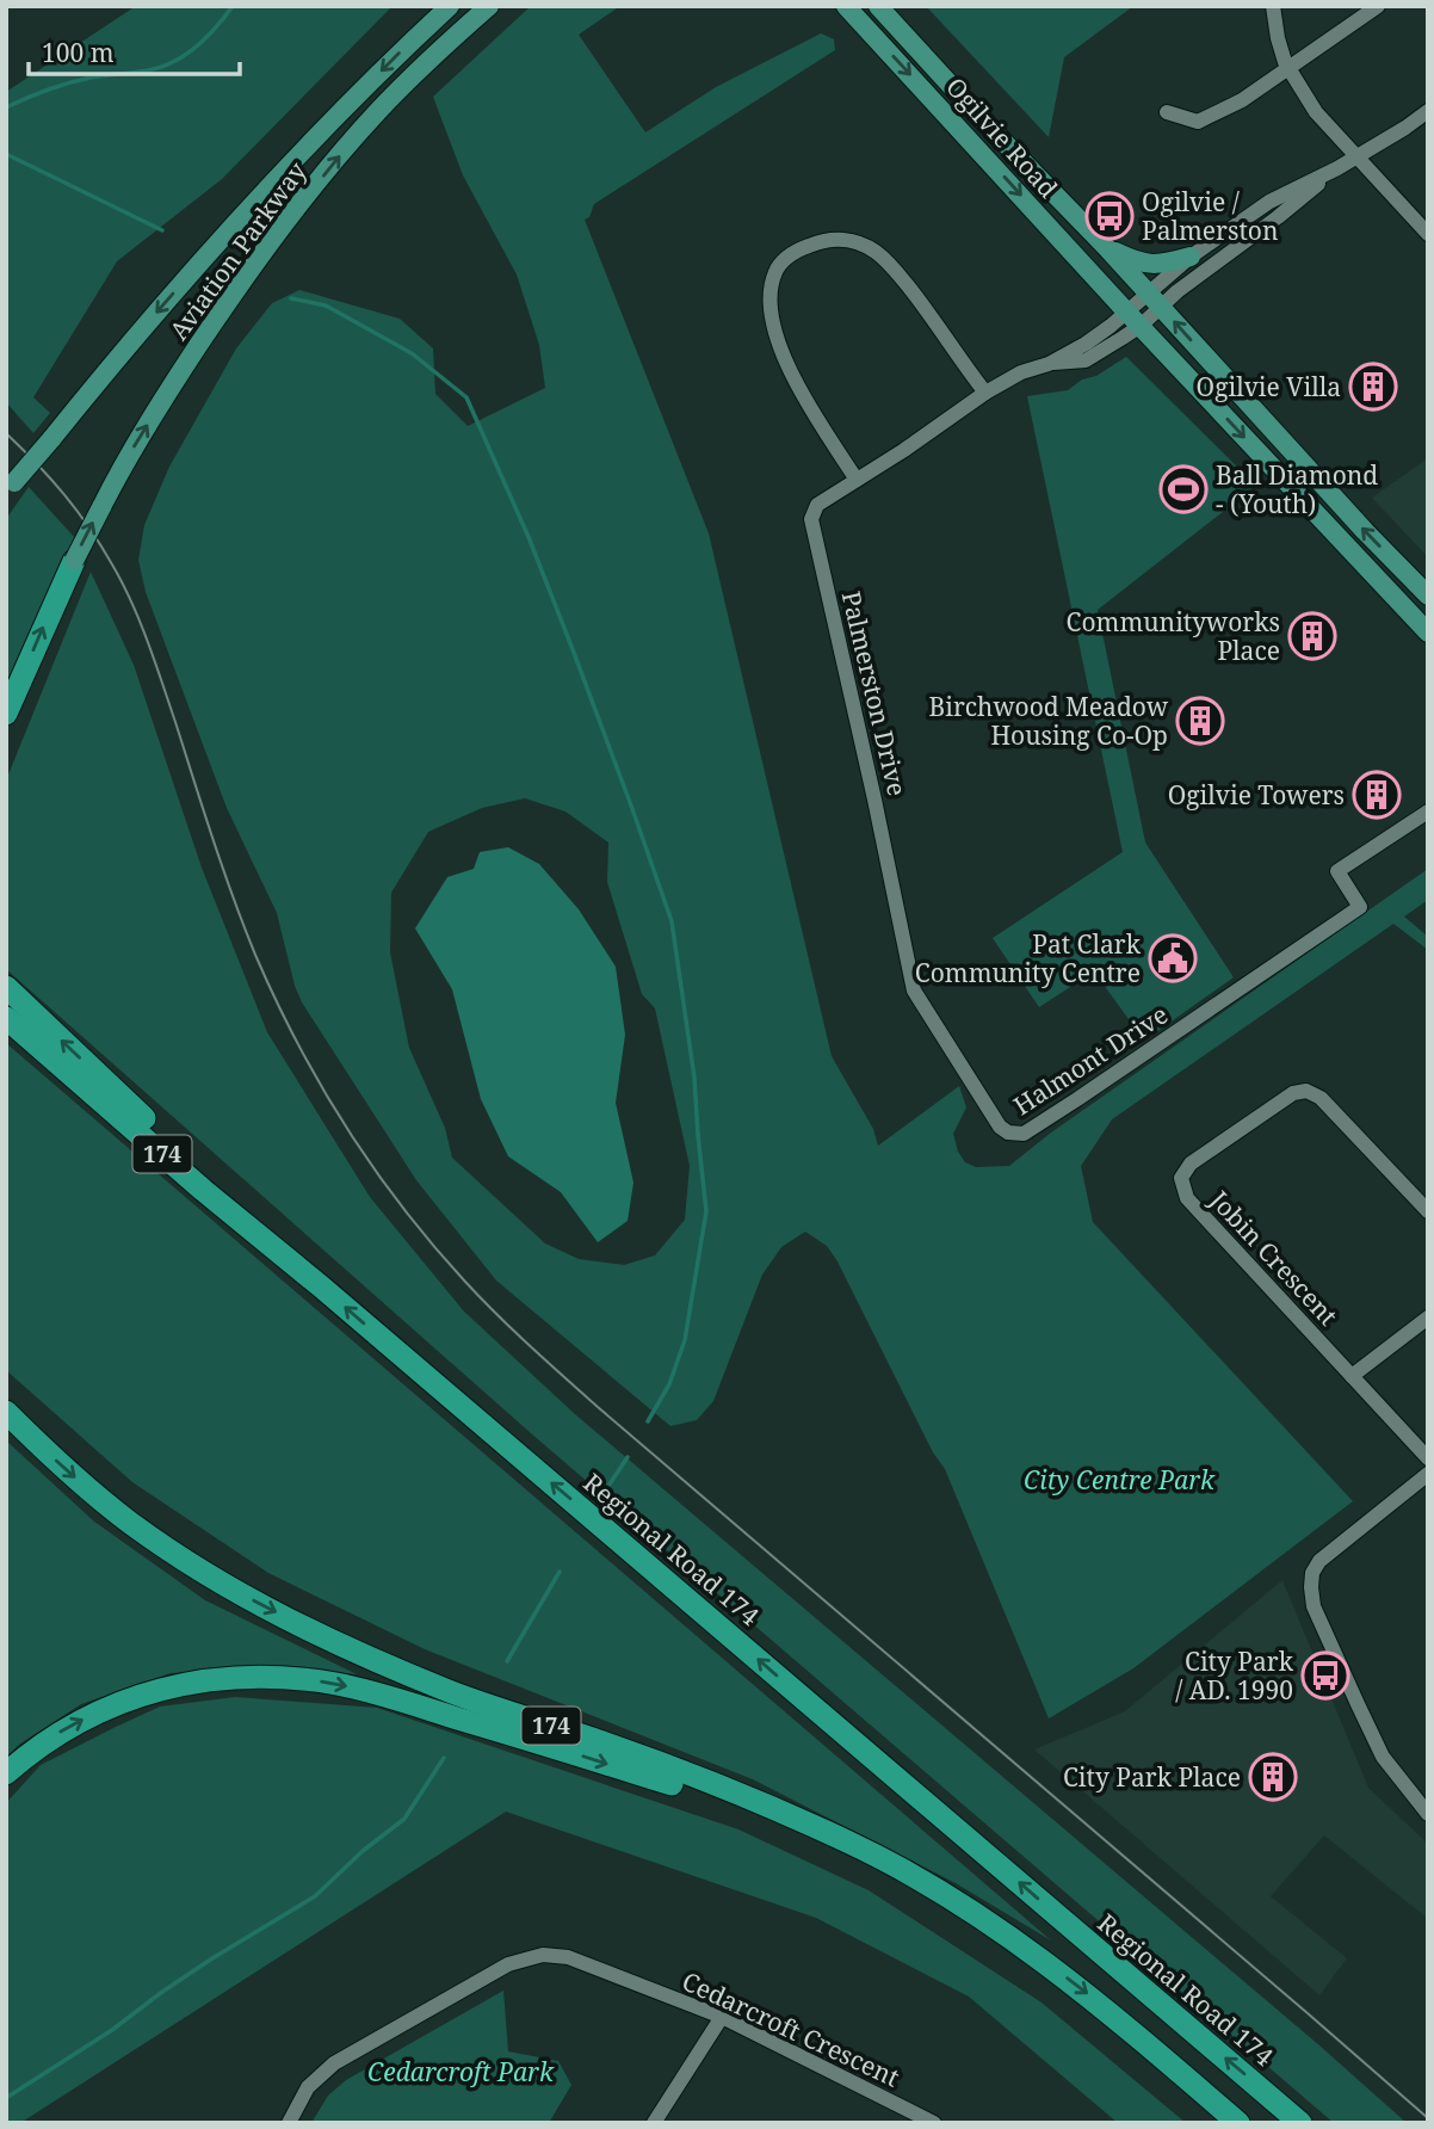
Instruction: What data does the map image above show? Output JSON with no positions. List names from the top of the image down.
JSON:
{
  "streets": {
    "highway": ["174", "Regional Road 174"],
    "main road": ["Ogilvie Road", "Aviation Parkway"],
    "street": [
      "Palmerston Drive",
      "Halmont Drive",
      "Jobin Crescent",
      "Cedarcroft Crescent"
    ]
  },
  "crossings": [
    ["Ogilvie Road", "Palmerston Drive"],
    ["Palmerston Drive", "Halmont Drive"]
  ],
  "parks": ["City Centre Park", "Cedarcroft Park"],
  "places": {
    "bus stop": ["Ogilvie / Palmerston", "City Park / AD. 1990"],
    "building": [
      "Ogilvie Villa",
      "Communityworks Place",
      "Birchwood Meadow Housing Co-Op",
      "Ogilvie Towers",
      "City Park Place"
    ],
    "sports": ["Ball Diamond - (Youth)"],
    "public building": ["Pat Clark Community Centre"]
  },
  "scale_bar": "100 m"
}
